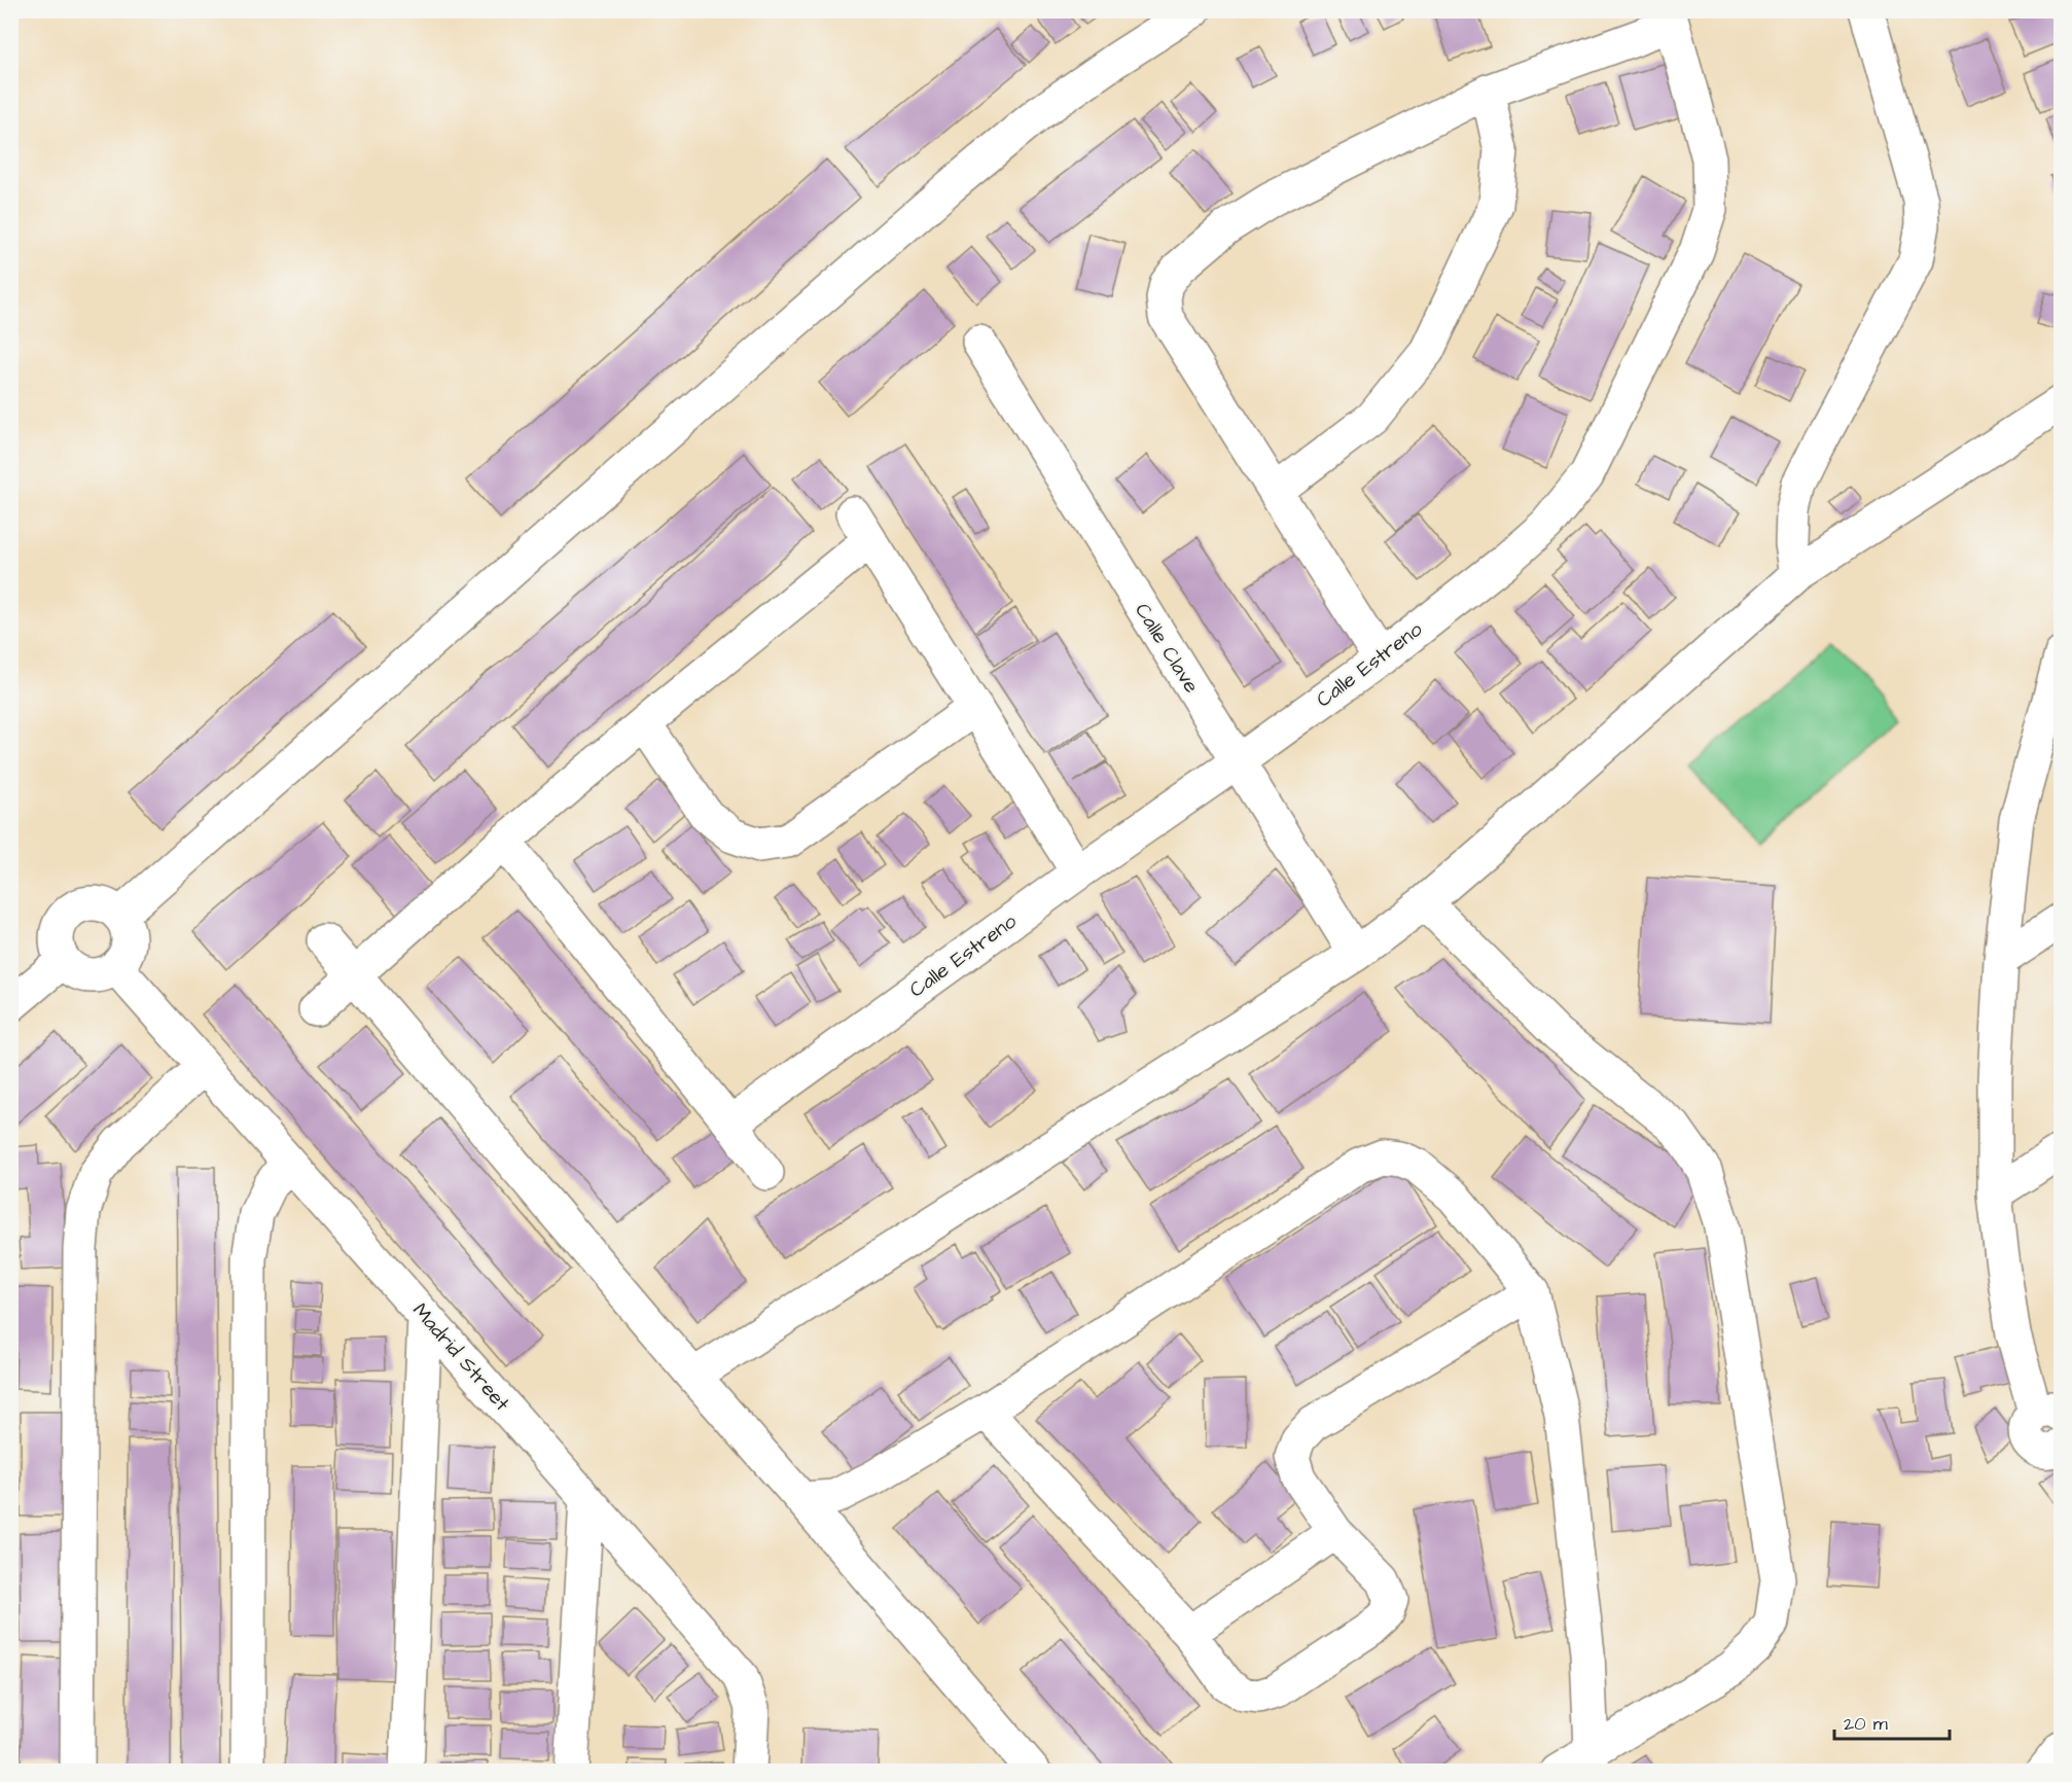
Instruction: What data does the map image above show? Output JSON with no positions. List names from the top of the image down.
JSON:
{
  "streets": {
    "street": ["Calle Clave", "Calle Estreno", "Madrid Street"]
  },
  "crossings": [
    ["Calle Clave", "Calle Estreno"]
  ],
  "scale_bar": "20 m"
}
